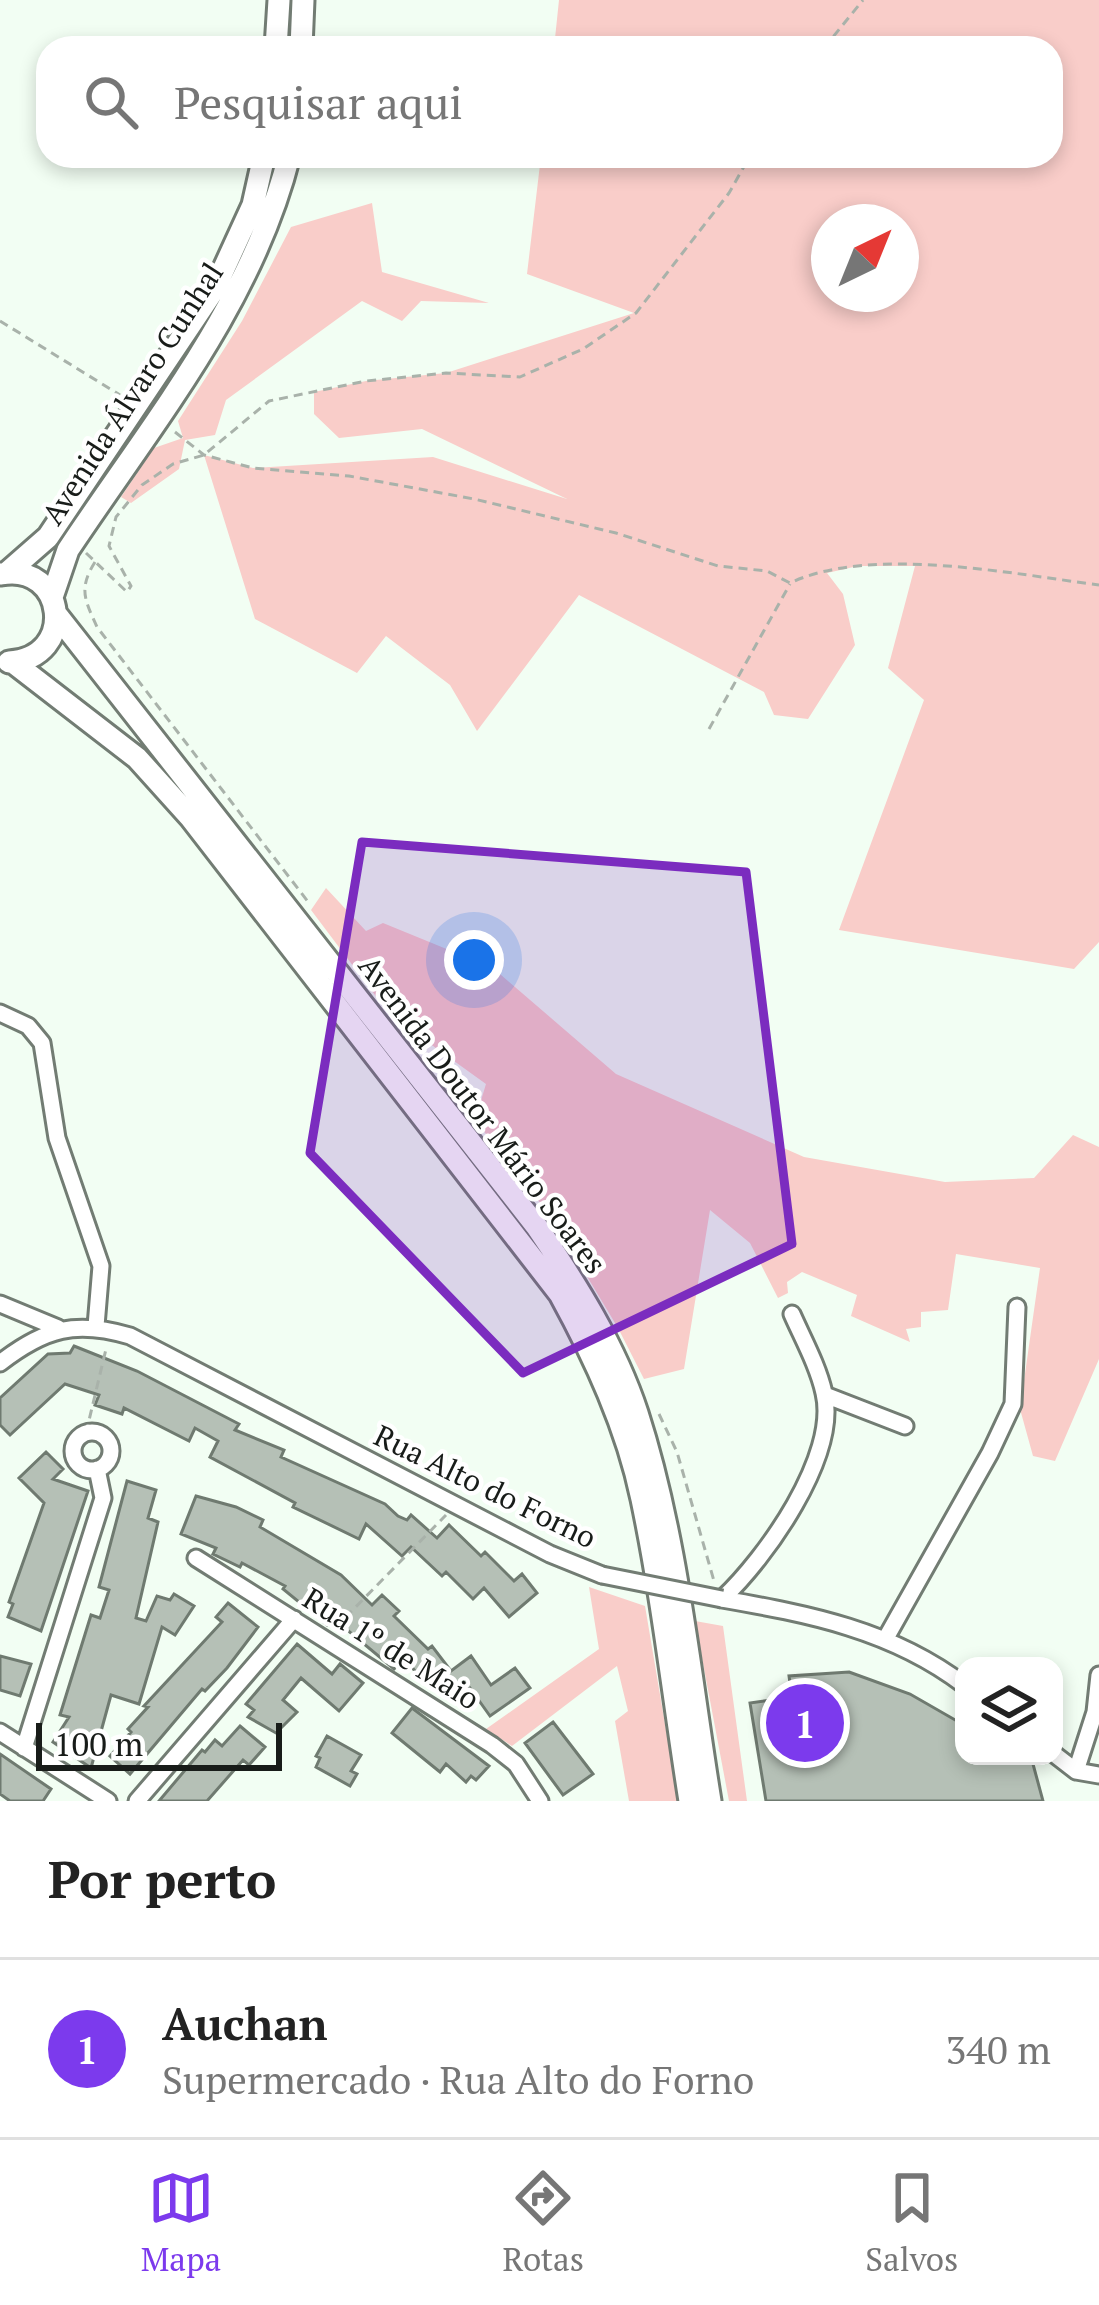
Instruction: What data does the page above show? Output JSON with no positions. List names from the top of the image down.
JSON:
{
  "streets": {
    "main road": ["Avenida Álvaro Cunhal", "Avenida Doutor Mário Soares"],
    "street": ["Rua Alto do Forno", "Rua 1º de Maio"]
  },
  "crossings": [
    ["Avenida Álvaro Cunhal", "Avenida Doutor Mário Soares"]
  ],
  "scale_bar": "100 m",
  "north": "top right",
  "page": {
    "search": "Pesquisar aqui",
    "pins": "1",
    "scale": "100 m",
    "heading": "Por perto",
    "list": [
      {
        "mark": "1",
        "name": "Auchan",
        "note": "Supermercado · Rua Alto do Forno",
        "value": "340 m"
      }
    ],
    "nav": ["Mapa", "Rotas", "Salvos"]
  }
}
